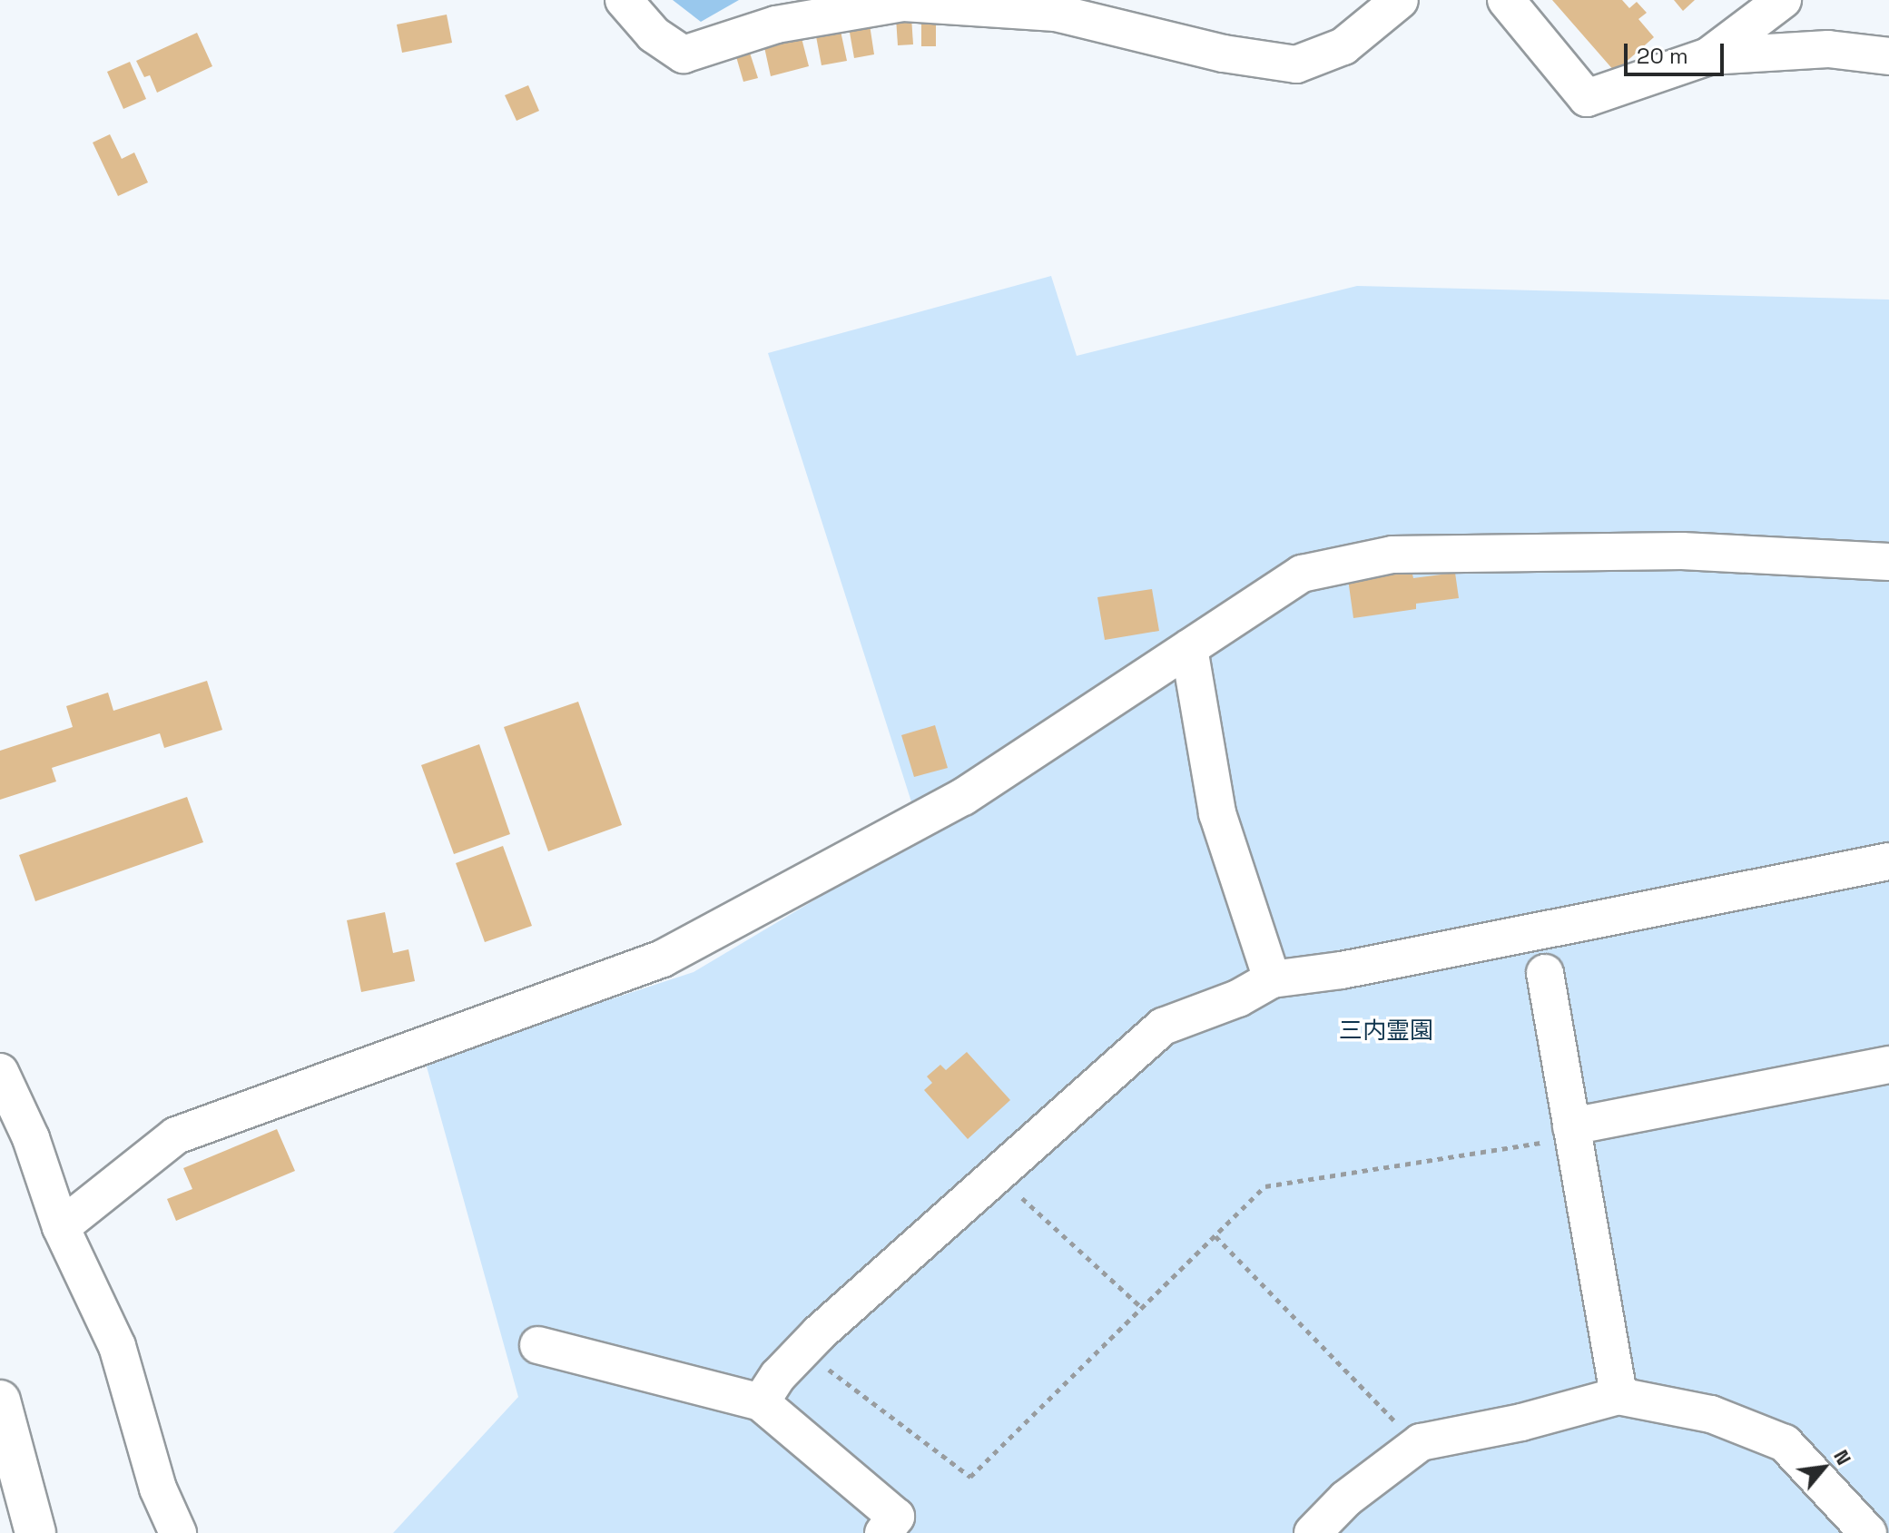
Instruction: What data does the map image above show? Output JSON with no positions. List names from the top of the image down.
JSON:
{
  "parks": ["三内霊園"],
  "scale_bar": "20 m",
  "north": "top right"
}
